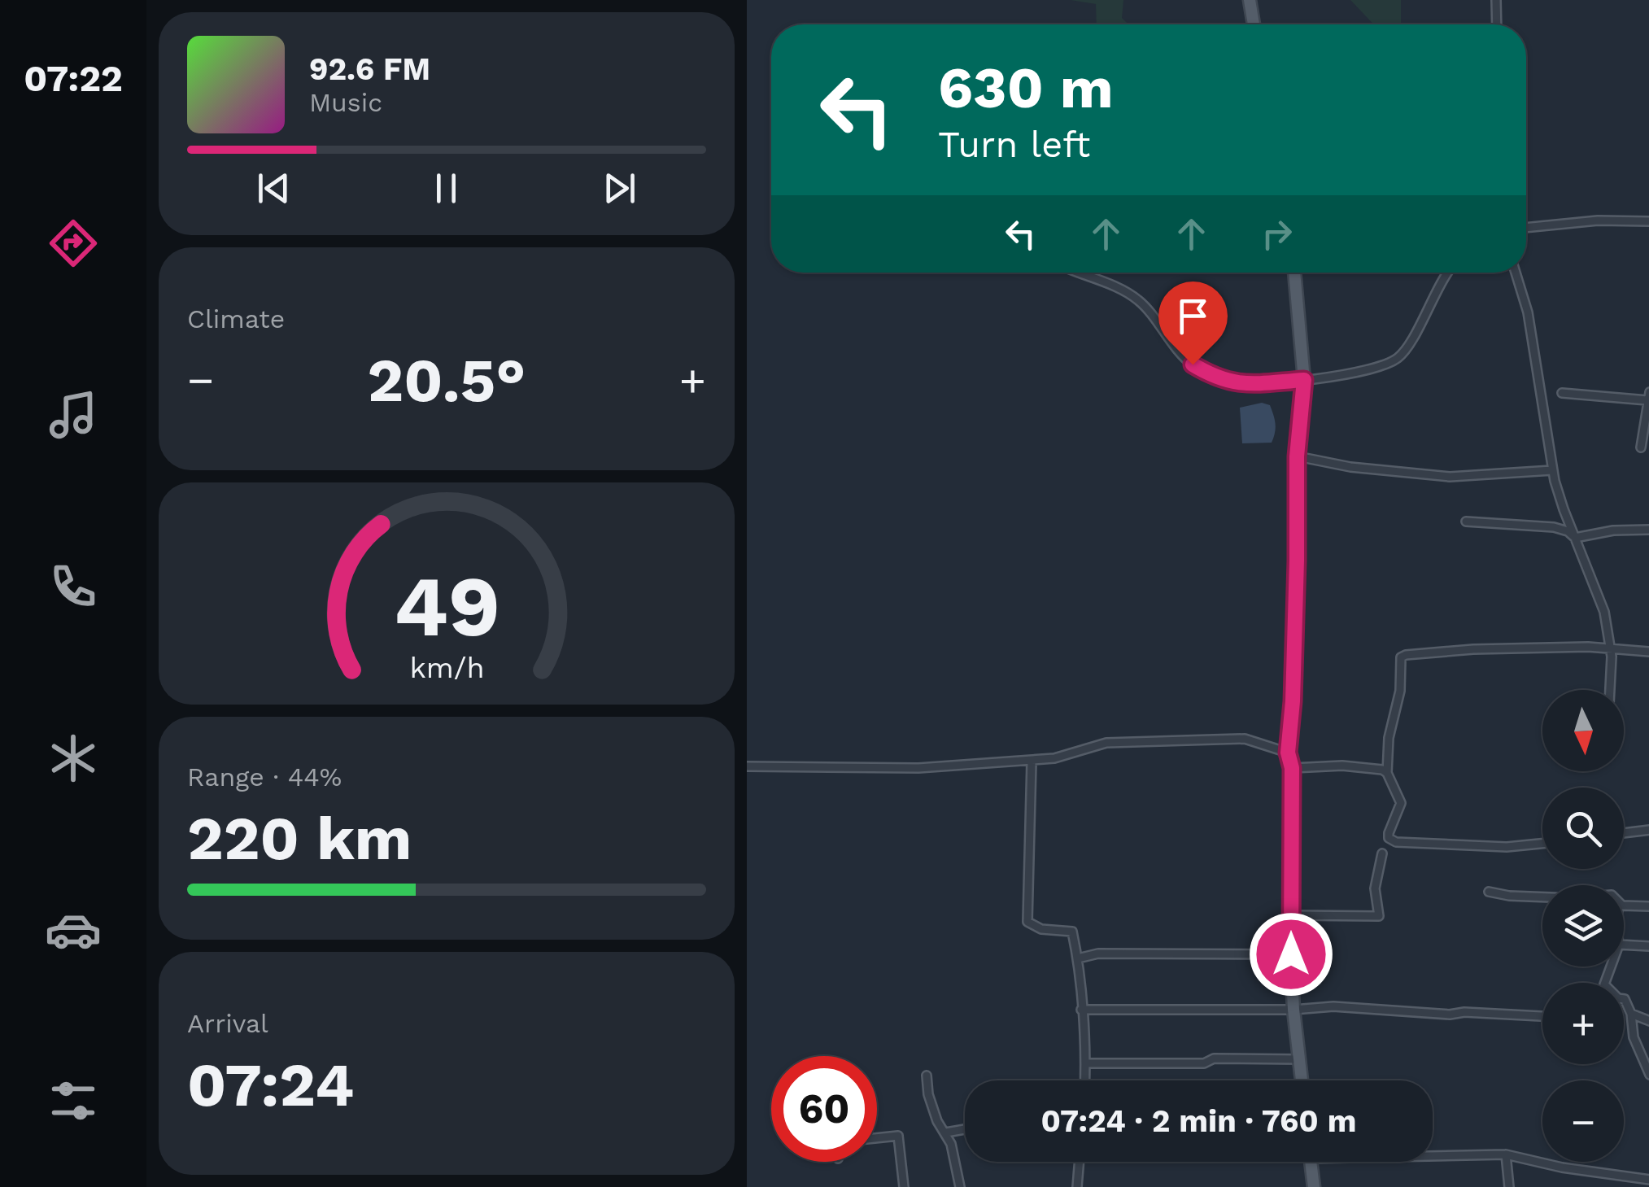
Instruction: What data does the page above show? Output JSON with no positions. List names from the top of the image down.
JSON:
{
  "north": "bottom",
  "page": {
    "tabs": "07:22",
    "turn": ["630 m", "Turn left"],
    "song": ["92.6 FM", "Music"],
    "tile": [
      "Climate",
      ["Range · 44%", "220 km"],
      ["Arrival", "07:24"]
    ],
    "heat": ["−", "20.5°", "+"],
    "map_buttons": ["+", "−"],
    "limit": "60",
    "trip": "07:24 · 2 min · 760 m",
    "gauge": ["49", "km/h"]
  }
}
